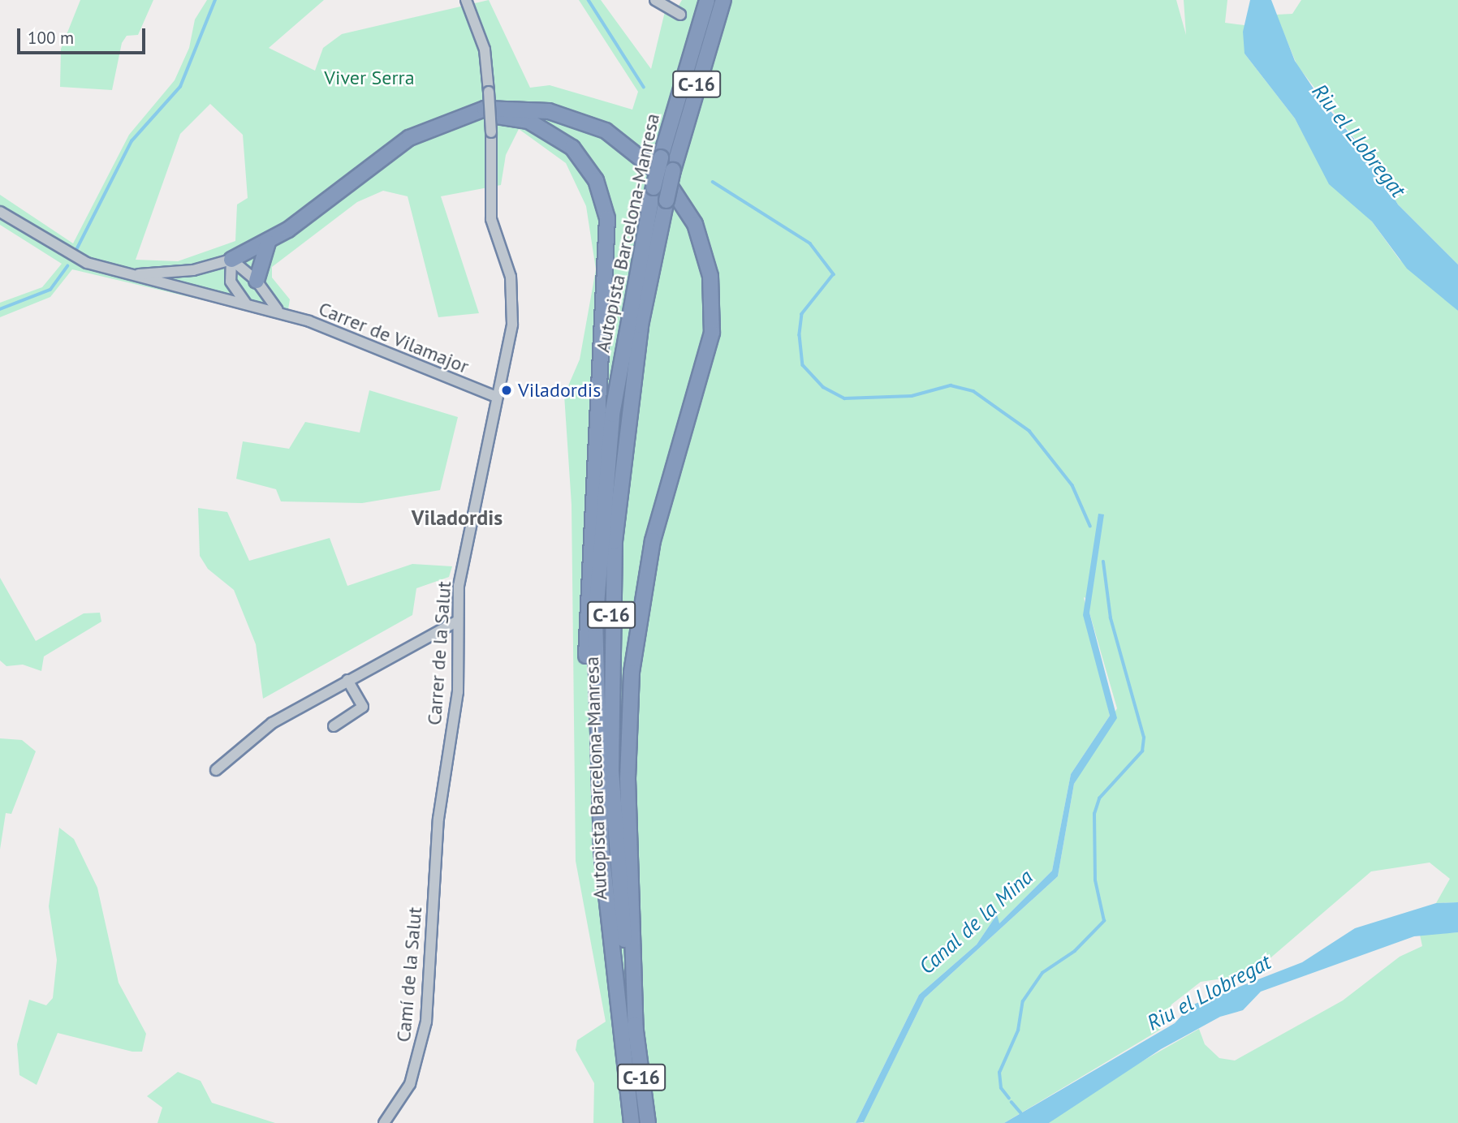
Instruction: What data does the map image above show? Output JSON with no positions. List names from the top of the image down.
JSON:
{
  "streets": {
    "highway": ["C-16", "Autopista Barcelona-Manresa"],
    "street": ["Carrer de Vilamajor", "Carrer de la Salut", "Camí de la Salut"]
  },
  "crossings": [
    ["Carrer de Vilamajor", "Carrer de la Salut"],
    ["Carrer de la Salut", "Camí de la Salut"]
  ],
  "districts": ["Viladordis"],
  "water": ["Riu el Llobregat", "Canal de la Mina"],
  "parks": ["Viver Serra"],
  "places": ["Viladordis"],
  "scale_bar": "100 m"
}
